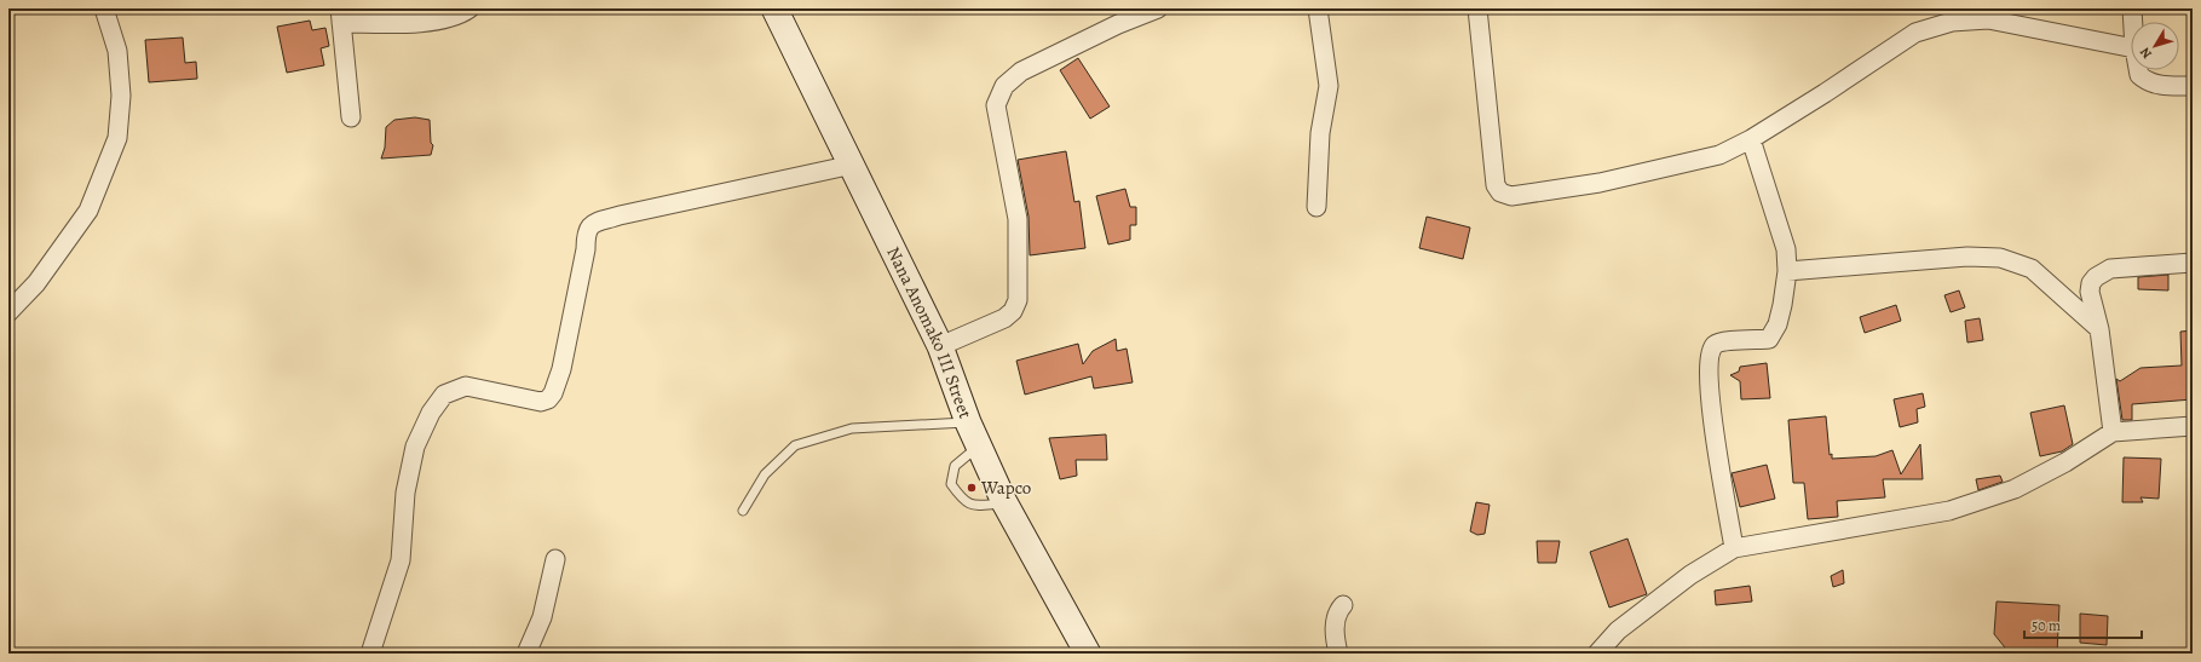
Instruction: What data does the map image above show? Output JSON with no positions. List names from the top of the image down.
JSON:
{
  "streets": {
    "street": ["Nana Anomako III Street"]
  },
  "places": ["Wapco"],
  "scale_bar": "50 m",
  "north": "bottom left"
}
